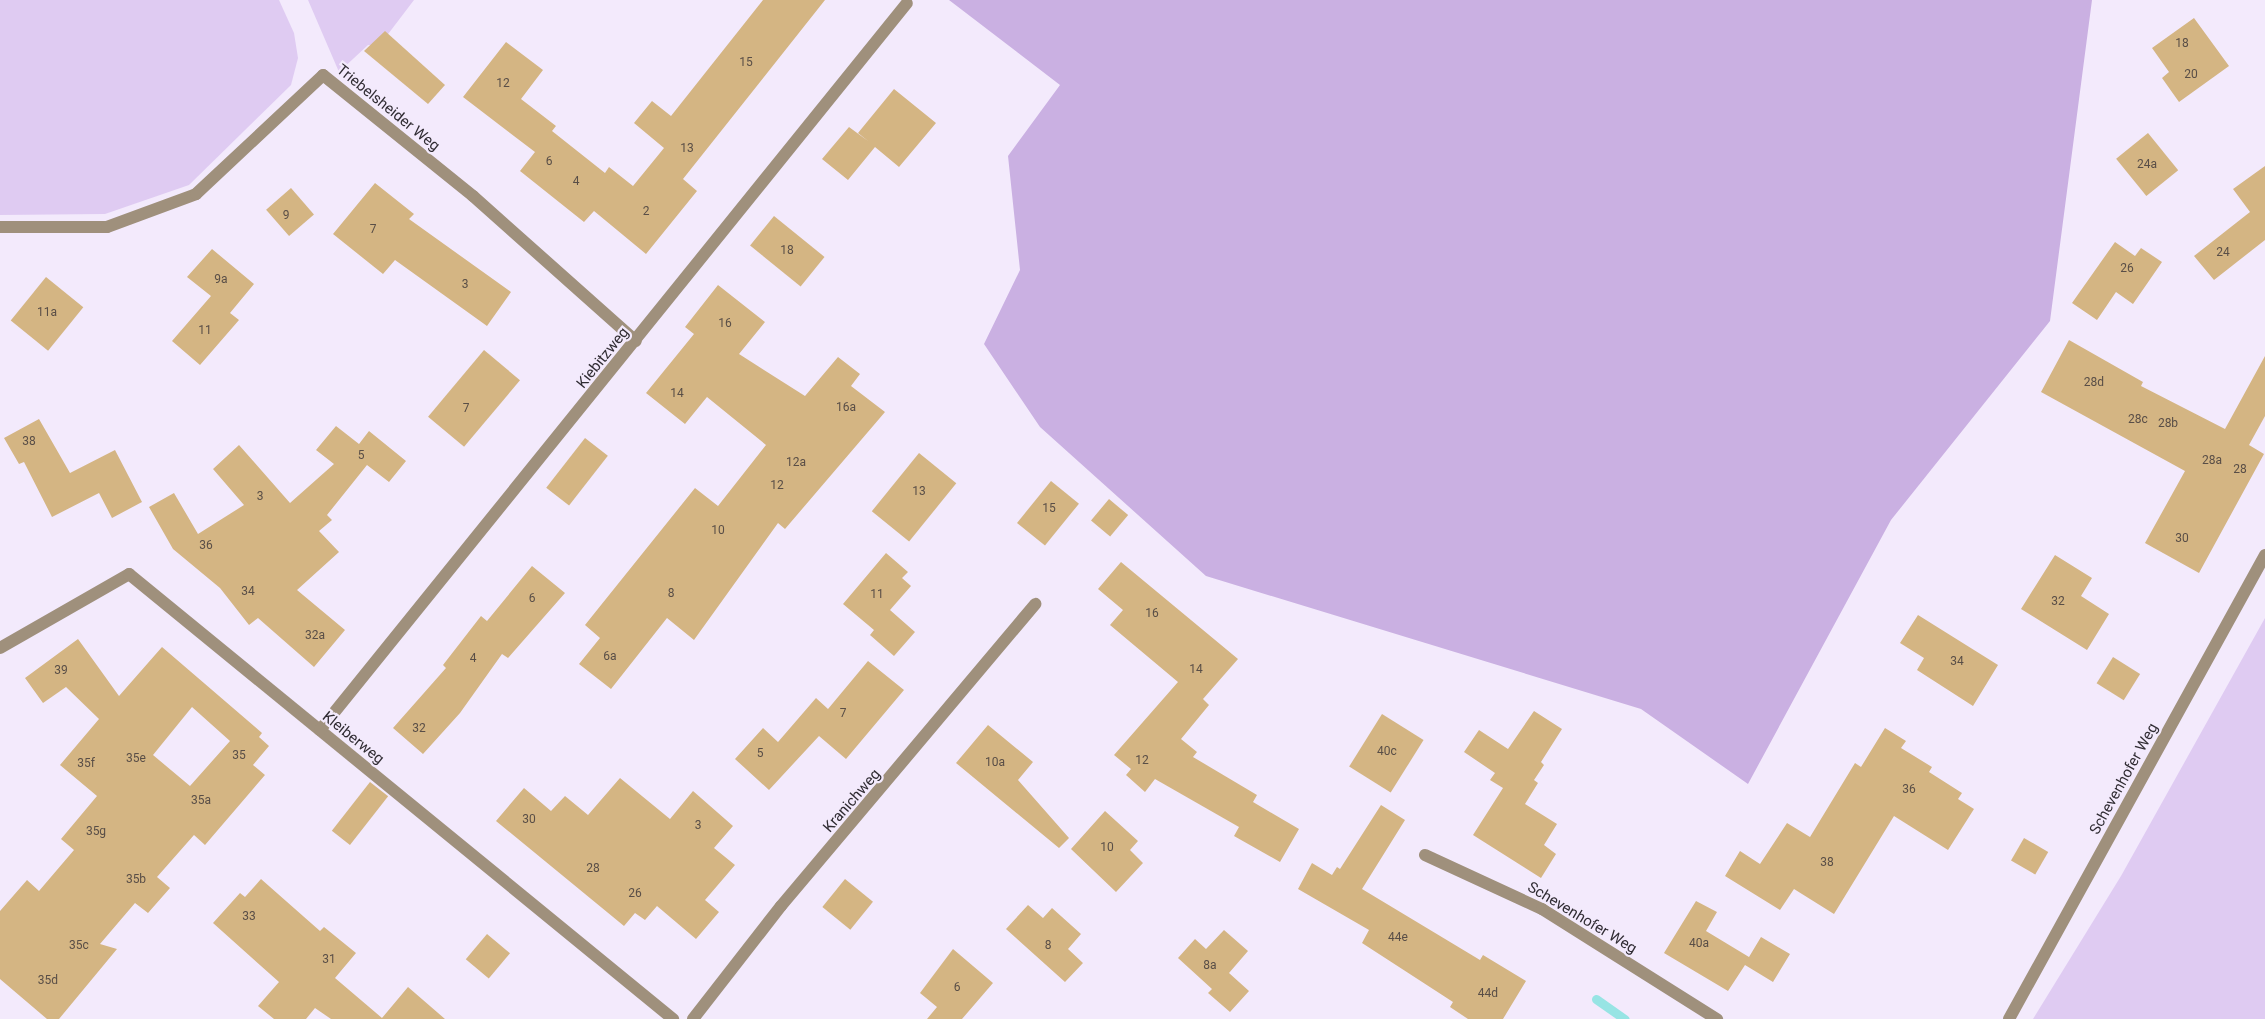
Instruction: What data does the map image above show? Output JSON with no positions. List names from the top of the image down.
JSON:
{
  "streets": {
    "street": [
      "Triebelsheider Weg",
      "Kiebitzweg",
      "Kleiberweg",
      "Schevenhofer Weg",
      "Kranichweg"
    ]
  },
  "crossings": [
    ["Triebelsheider Weg", "Kiebitzweg"],
    ["Kiebitzweg", "Kleiberweg"]
  ],
  "house_numbers": [
    "18",
    "15",
    "20",
    "12",
    "13",
    "6",
    "24a",
    "4",
    "2",
    "9",
    "7",
    "18",
    "24",
    "26",
    "9a",
    "3",
    "11a",
    "16",
    "11",
    "28d",
    "14",
    "16a",
    "7",
    "28c",
    "28b",
    "38",
    "5",
    "28a",
    "12a",
    "28",
    "12",
    "13",
    "3",
    "15",
    "10",
    "30",
    "36",
    "34",
    "8",
    "11",
    "6",
    "32",
    "16",
    "32a",
    "6a",
    "4",
    "34",
    "14",
    "39",
    "7",
    "32",
    "40c",
    "5",
    "35",
    "35e",
    "12",
    "10a",
    "35f",
    "36",
    "35a",
    "30",
    "3",
    "35g",
    "10",
    "38",
    "28",
    "35b",
    "26",
    "33",
    "44e",
    "40a",
    "35c",
    "8",
    "31",
    "8a",
    "35d",
    "6",
    "44d"
  ]
}
